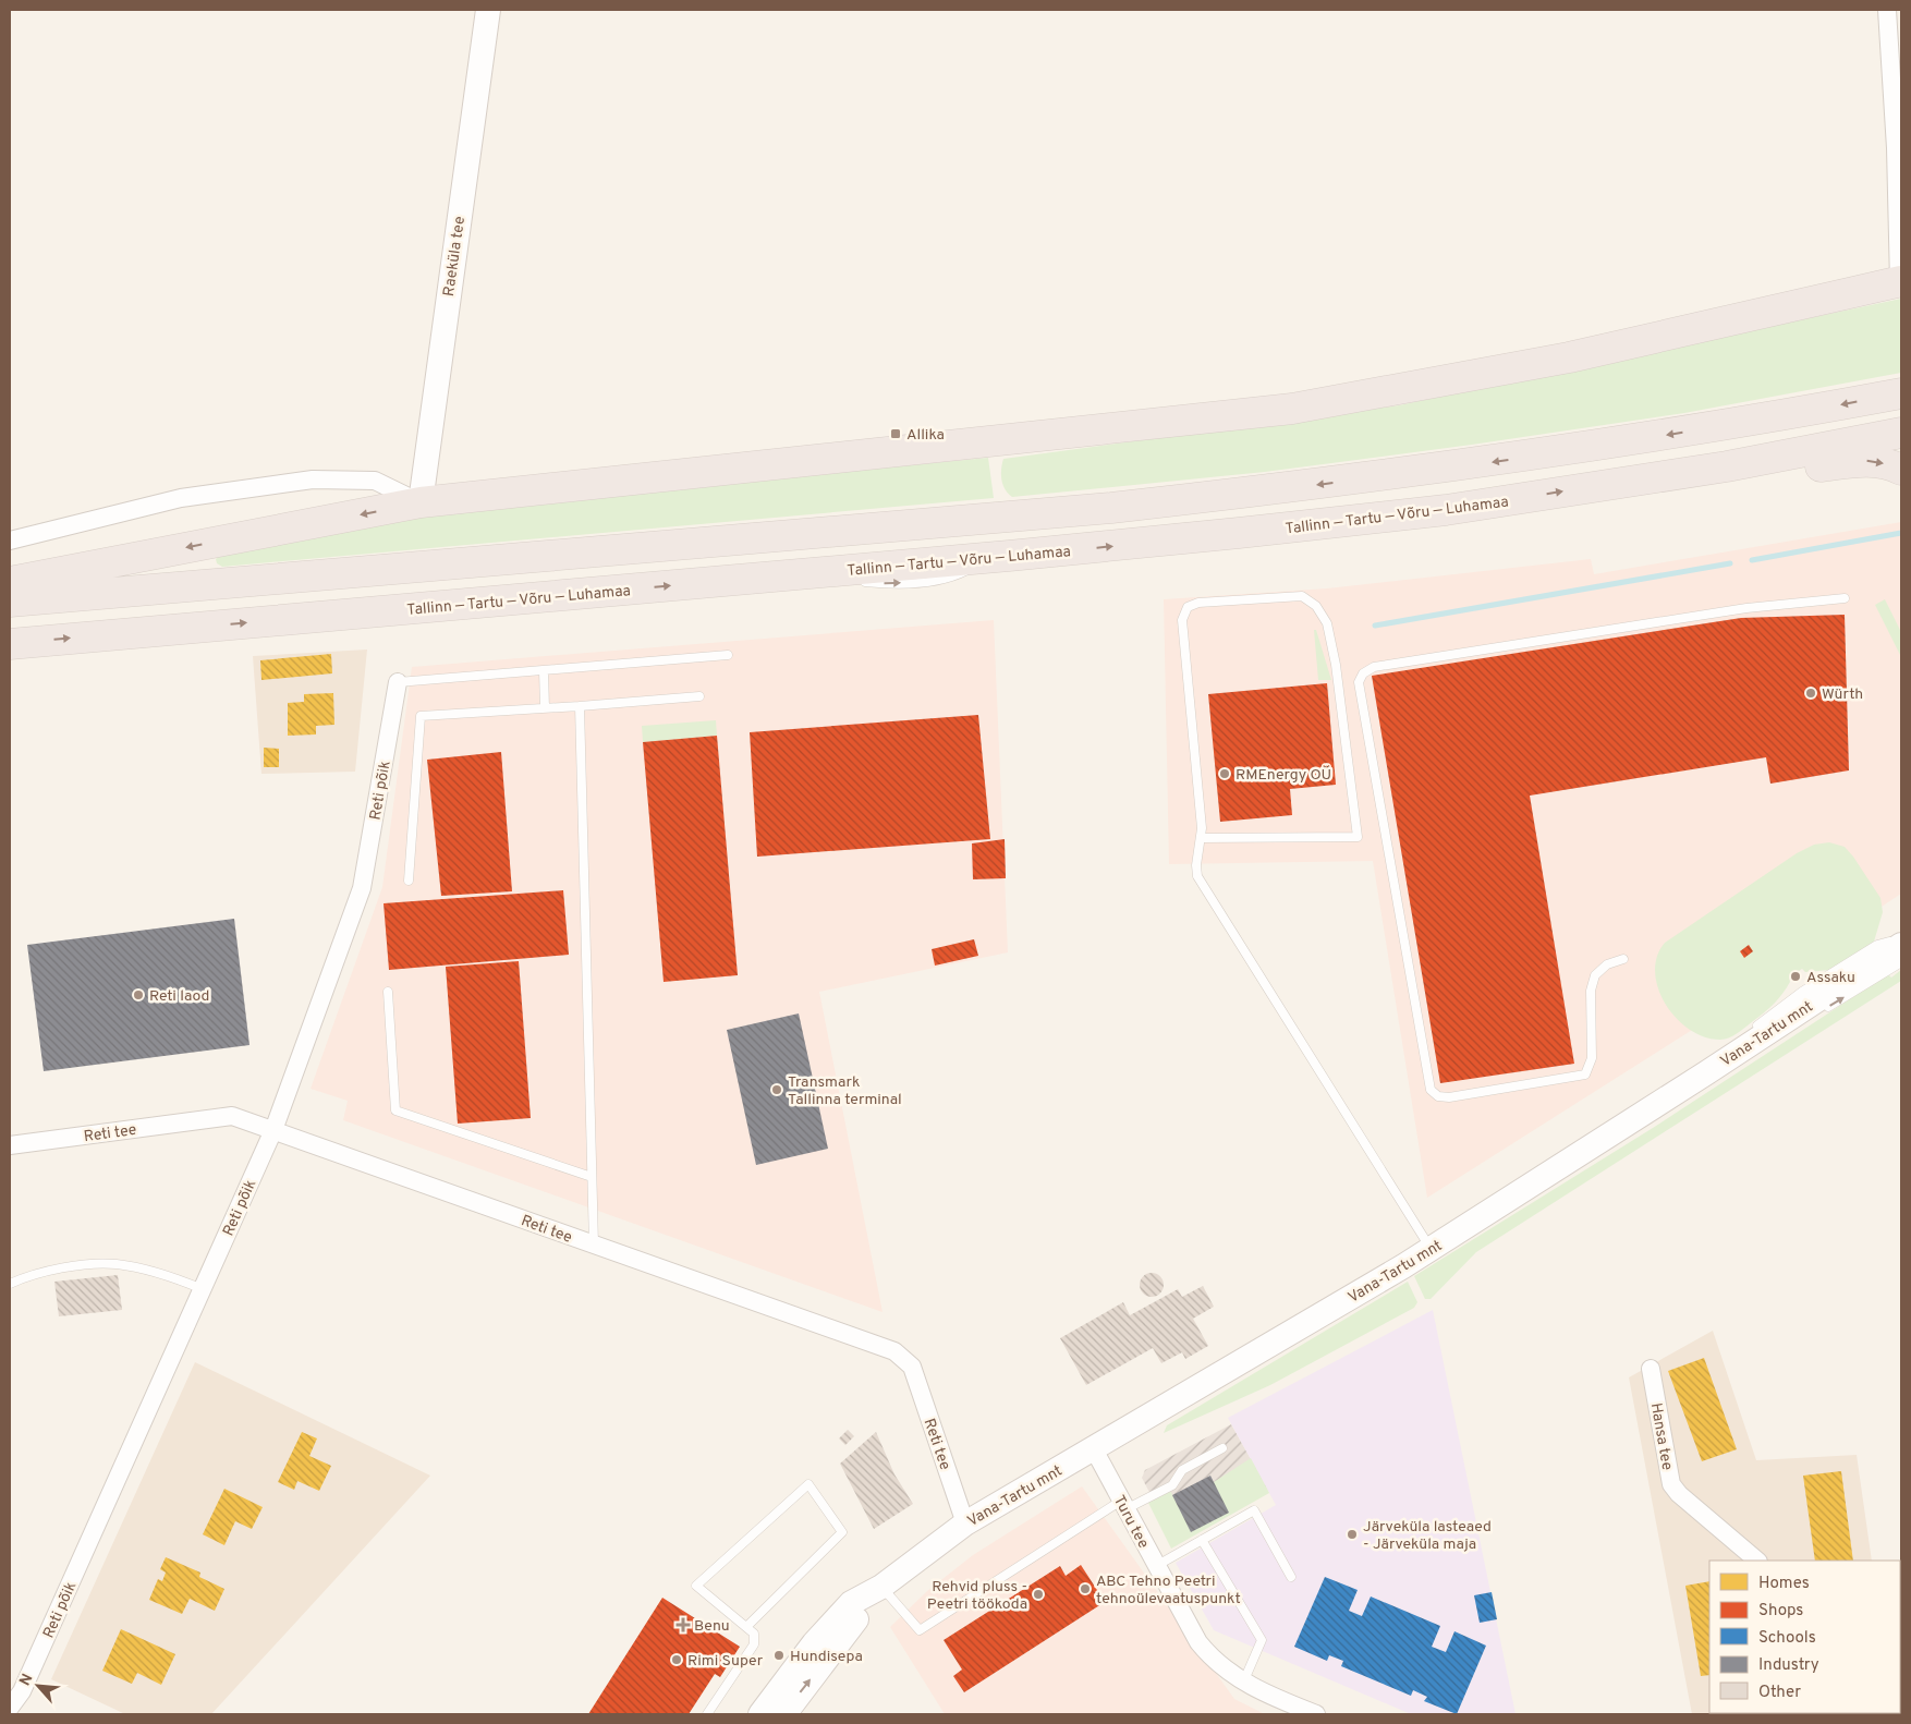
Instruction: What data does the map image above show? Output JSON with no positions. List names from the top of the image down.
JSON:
{
  "streets": {
    "highway": ["Tallinn — Tartu — Võru — Luhamaa"],
    "street": [
      "Raeküla tee",
      "Reti põik",
      "Vana-Tartu mnt",
      "Reti tee",
      "Hansa tee",
      "Turu tee"
    ]
  },
  "crossings": [
    ["Reti põik", "Reti tee"],
    ["Vana-Tartu mnt", "Reti tee"],
    ["Vana-Tartu mnt", "Turu tee"]
  ],
  "places": {
    "transit": ["Allika"],
    "other": [
      "Würth",
      "RMEnergy OÜ",
      "Assaku",
      "Reti laod",
      "Transmark Tallinna terminal",
      "Järveküla lasteaed - Järveküla maja",
      "ABC Tehno Peetri tehnoülevaatuspunkt",
      "Rehvid pluss - Peetri töökoda",
      "Hundisepa",
      "Rimi Super"
    ],
    "health": ["Benu"]
  },
  "legend": [
    "Homes",
    "Shops",
    "Schools",
    "Industry",
    "Other"
  ],
  "north": "top left"
}
